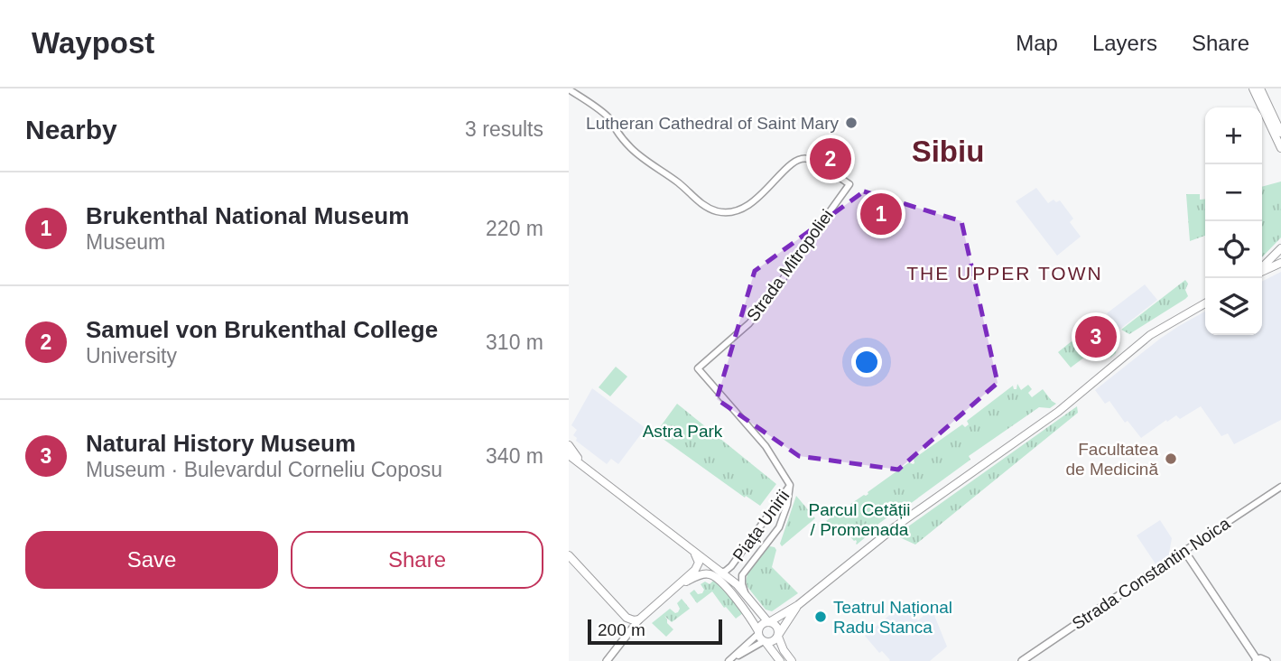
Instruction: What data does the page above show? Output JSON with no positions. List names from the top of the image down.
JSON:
{
  "streets": {
    "main road": ["Piața Unirii", "Strada Constantin Noica"],
    "street": ["Strada Mitropoliei"]
  },
  "crossings": [
    ["Strada Mitropoliei", "Piața Unirii"]
  ],
  "districts": ["Sibiu", "THE UPPER TOWN"],
  "parks": ["Astra Park", "Parcul Cetății / Promenada"],
  "places": ["Lutheran Cathedral of Saint Mary", "Facultatea de Medicină", "Teatrul Național Radu Stanca"],
  "scale_bar": "200 m",
  "page": {
    "header": "Waypost",
    "nav": ["Map", "Layers", "Share"],
    "heading": ["Nearby", "3 results"],
    "map_buttons": ["+", "−"],
    "pins": ["2", "1", "3"],
    "list": [
      {
        "mark": "1",
        "name": "Brukenthal National Museum",
        "note": "Museum",
        "value": "220 m"
      },
      {
        "mark": "2",
        "name": "Samuel von Brukenthal College",
        "note": "University",
        "value": "310 m"
      },
      {
        "mark": "3",
        "name": "Natural History Museum",
        "note": "Museum · Bulevardul Corneliu Coposu",
        "value": "340 m"
      }
    ],
    "buttons": ["Save", "Share"],
    "scale": "200 m"
  }
}
